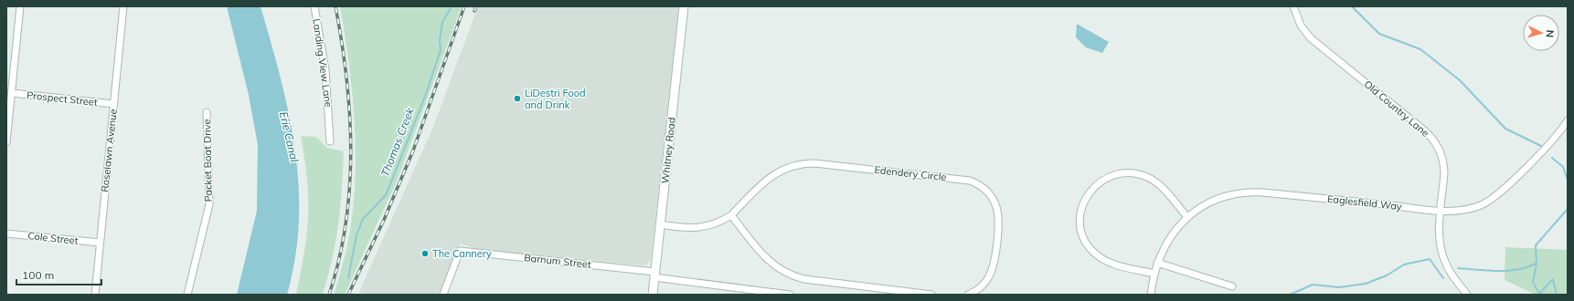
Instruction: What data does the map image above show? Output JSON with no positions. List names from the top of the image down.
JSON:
{
  "streets": {
    "main road": ["Whitney Road"],
    "street": [
      "Landing View Lane",
      "Prospect Street",
      "Old Country Lane",
      "Roselawn Avenue",
      "Packet Boat Drive",
      "Edendery Circle",
      "Eaglesfield Way",
      "Cole Street",
      "Barnum Street"
    ]
  },
  "crossings": [
    ["Prospect Street", "Roselawn Avenue"],
    ["Old Country Lane", "Eaglesfield Way"],
    ["Roselawn Avenue", "Cole Street"],
    ["Whitney Road", "Edendery Circle"],
    ["Whitney Road", "Barnum Street"]
  ],
  "water": ["Erie Canal", "Thomas Creek"],
  "places": ["LiDestri Food and Drink", "The Cannery"],
  "scale_bar": "100 m",
  "north": "right"
}
